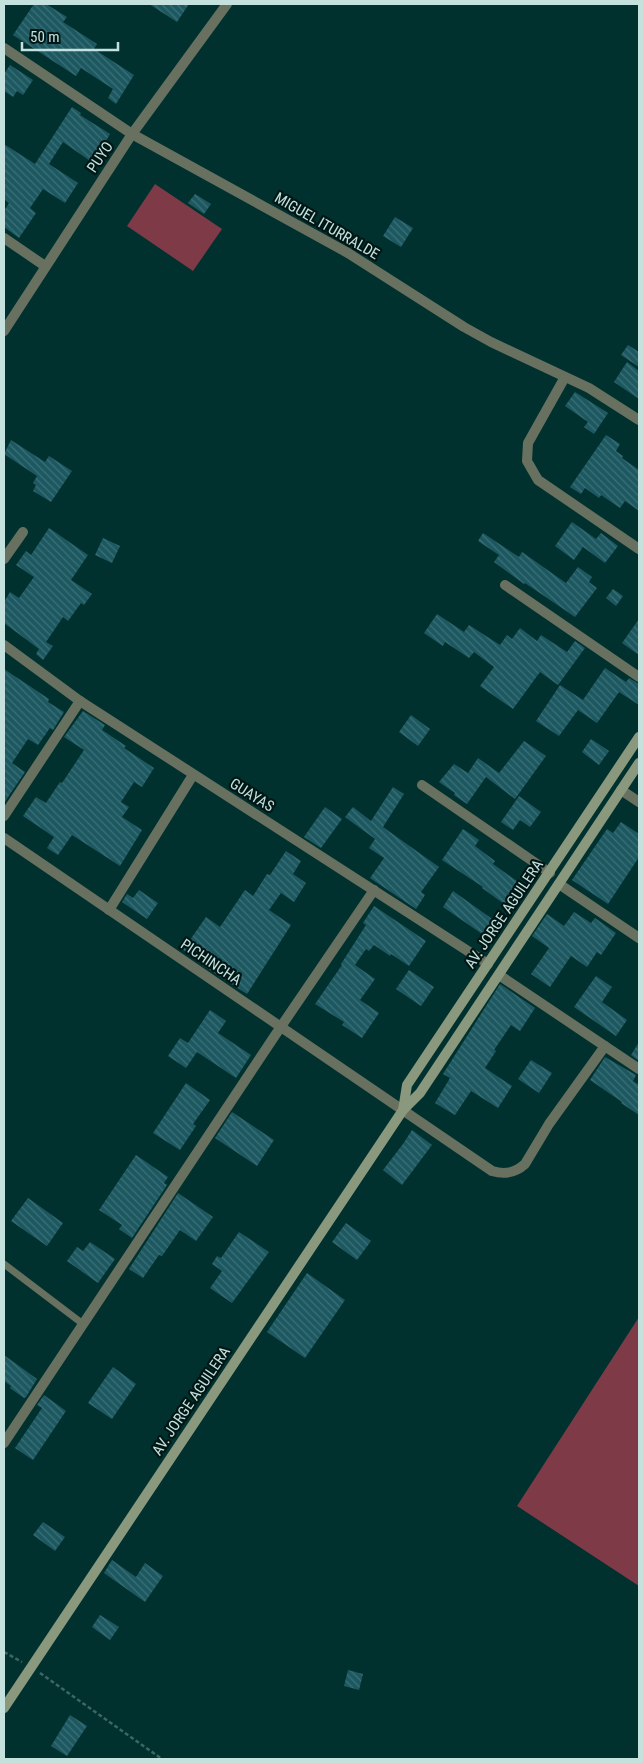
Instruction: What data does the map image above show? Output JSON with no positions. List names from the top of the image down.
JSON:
{
  "streets": {
    "street": [
      "PUYO",
      "MIGUEL ITURRALDE",
      "GUAYAS",
      "AV. JORGE AGUILERA",
      "PICHINCHA"
    ]
  },
  "crossings": [
    ["PUYO", "MIGUEL ITURRALDE"],
    ["GUAYAS", "AV. JORGE AGUILERA"],
    ["AV. JORGE AGUILERA", "PICHINCHA"]
  ],
  "scale_bar": "50 m"
}
